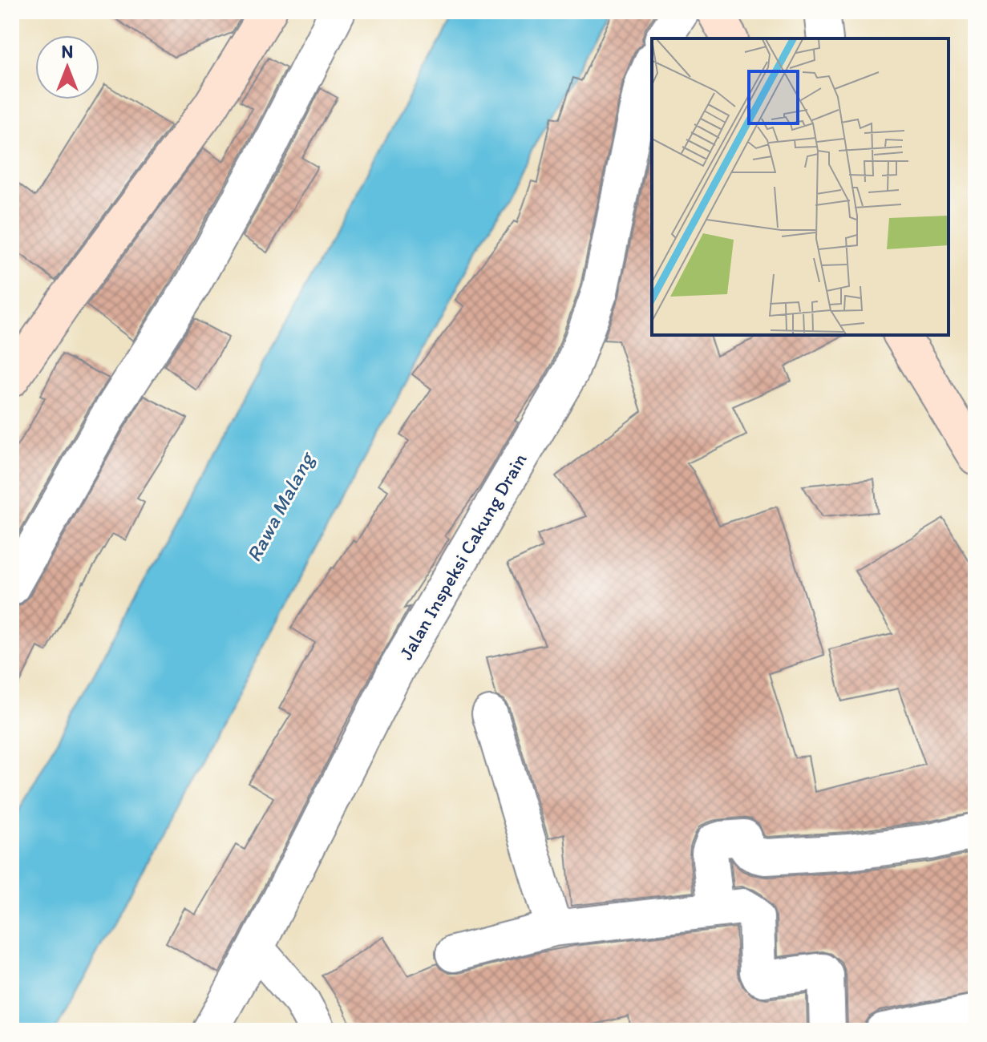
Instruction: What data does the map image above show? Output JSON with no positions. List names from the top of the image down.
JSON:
{
  "streets": {
    "street": ["Jalan Inspeksi Cakung Drain"]
  },
  "water": ["Rawa Malang"],
  "north": "top"
}
